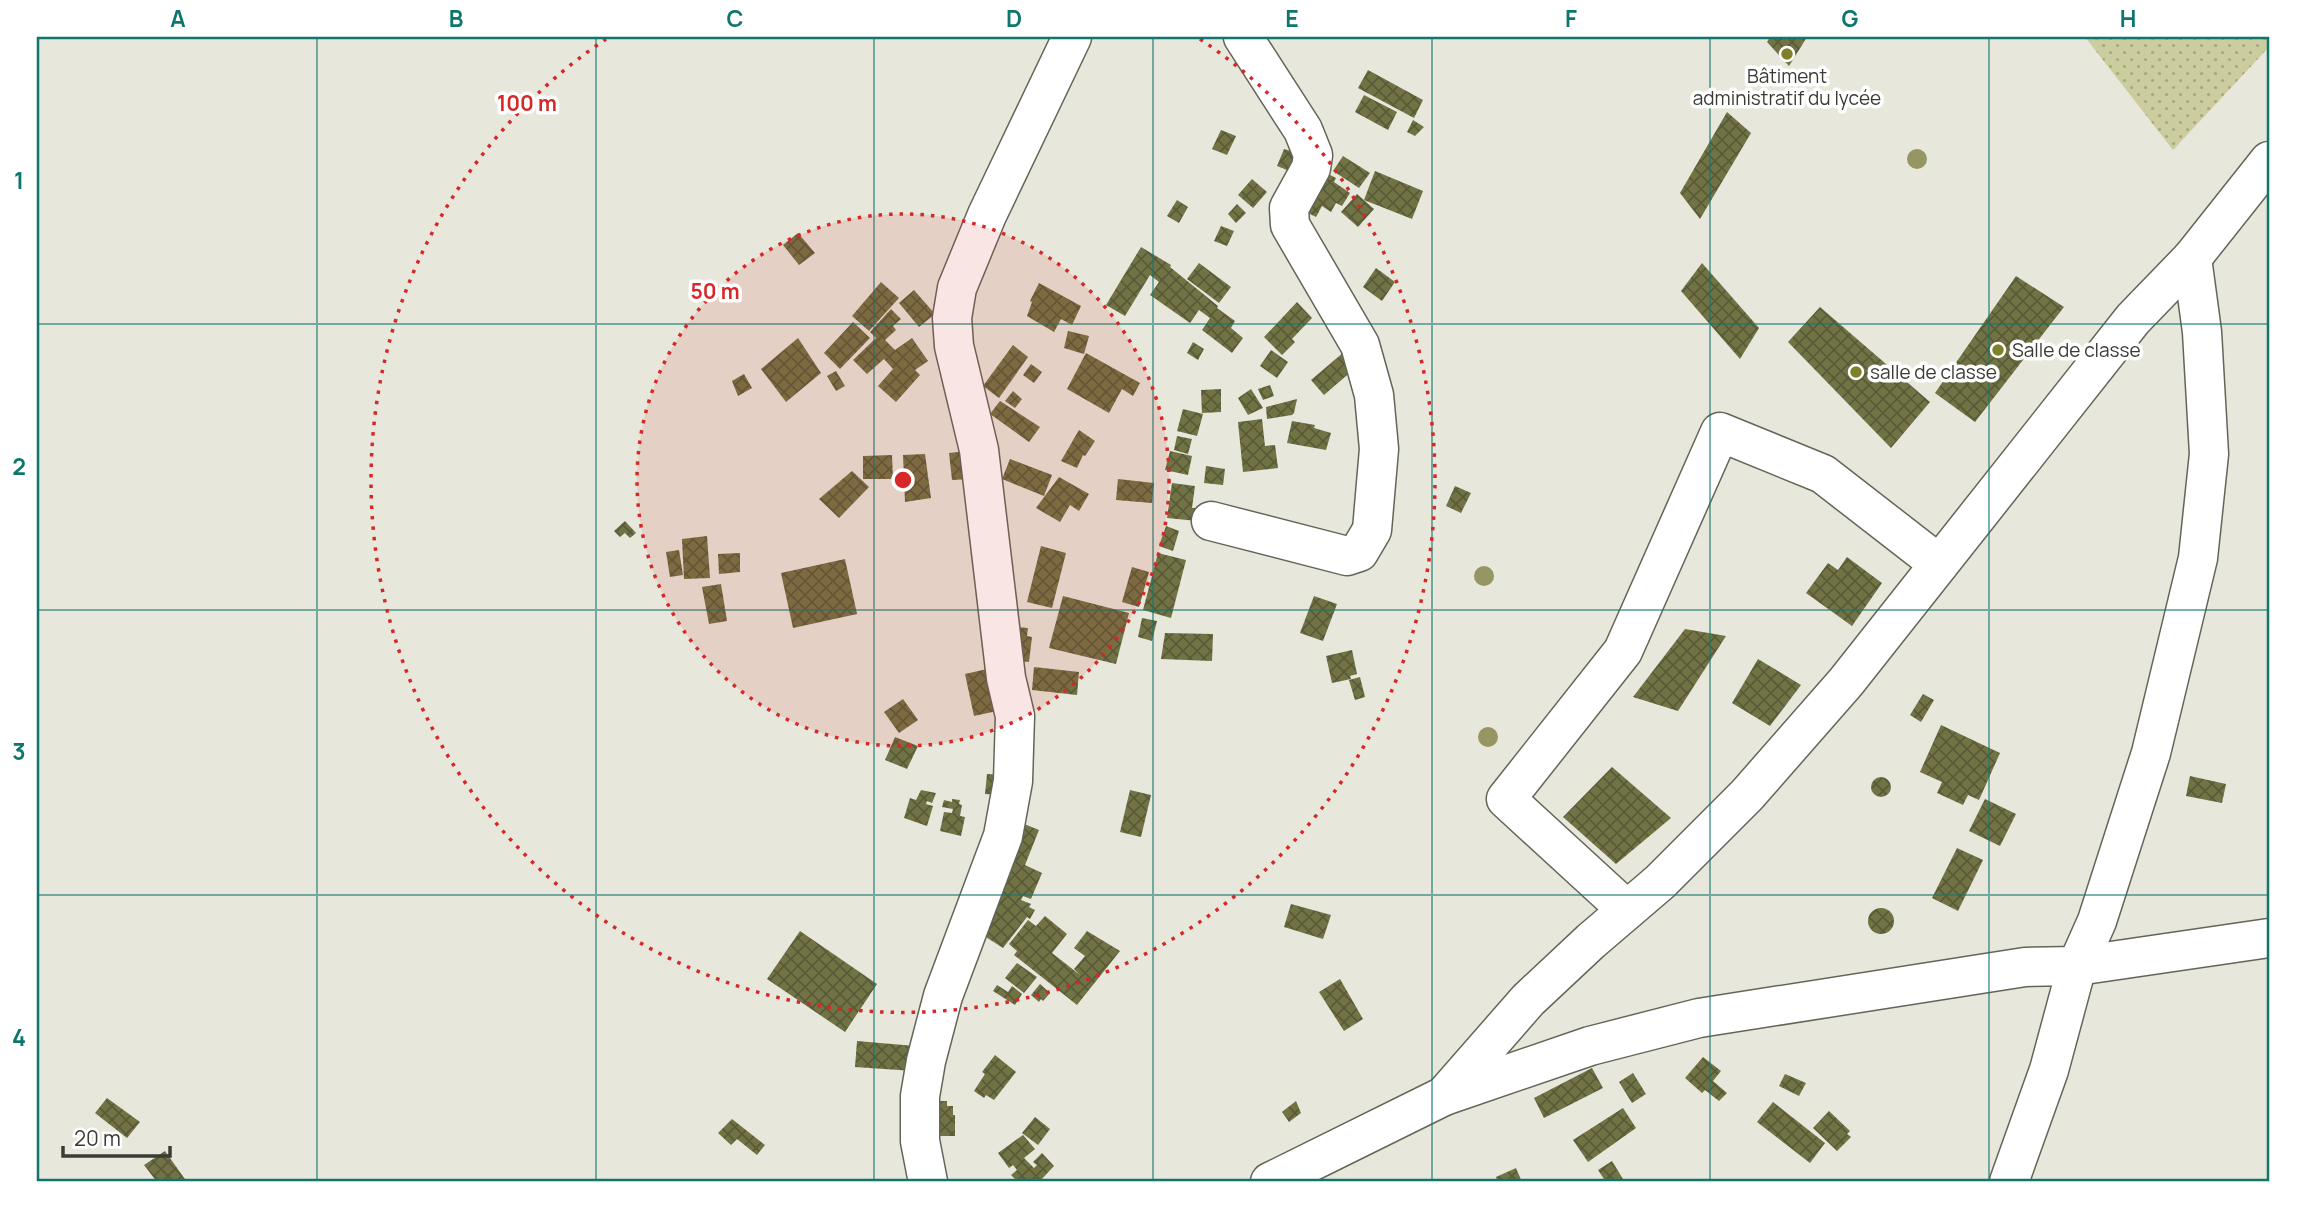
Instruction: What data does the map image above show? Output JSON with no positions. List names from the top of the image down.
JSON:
{
  "places": ["Bâtiment administratif du lycée", "Salle de classe", "salle de classe"],
  "scale_bar": "20 m",
  "grid": {
    "columns": [
      "A",
      "B",
      "C",
      "D",
      "E",
      "F",
      "G",
      "H"
    ],
    "rows": [
      "1",
      "2",
      "3",
      "4"
    ]
  },
  "rings": ["100 m", "50 m"]
}
